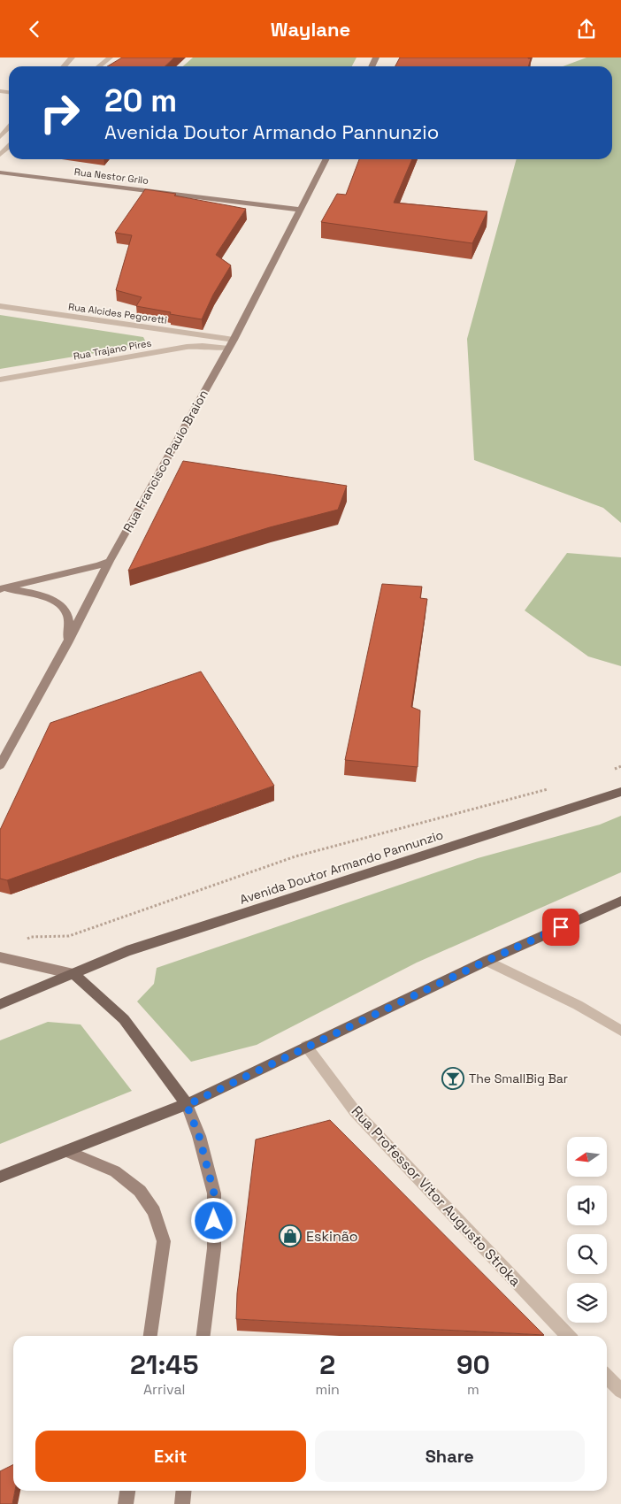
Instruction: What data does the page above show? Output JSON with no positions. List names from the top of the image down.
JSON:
{
  "streets": {
    "main road": ["Avenida Doutor Armando Pannunzio"],
    "street": [
      "Rua Nestor Grilo",
      "Rua Alcides Pegoretti",
      "Rua Trajano Pires",
      "Rua Francisco Paulo Braion",
      "Rua Professor Vitor Augusto Stroka"
    ]
  },
  "crossings": [
    ["Rua Nestor Grilo", "Rua Francisco Paulo Braion"],
    ["Rua Alcides Pegoretti", "Rua Francisco Paulo Braion"],
    ["Rua Trajano Pires", "Rua Francisco Paulo Braion"]
  ],
  "places": {
    "bar": ["The SmallBig Bar"],
    "shop": ["Eskinão"]
  },
  "north": "left",
  "page": {
    "header": "Waylane",
    "turn": ["20 m", "Avenida Doutor Armando Pannunzio"],
    "eta": [
      "21:45",
      "Arrival",
      "2",
      "min",
      "90",
      "m"
    ],
    "buttons": ["Exit", "Share"]
  }
}
